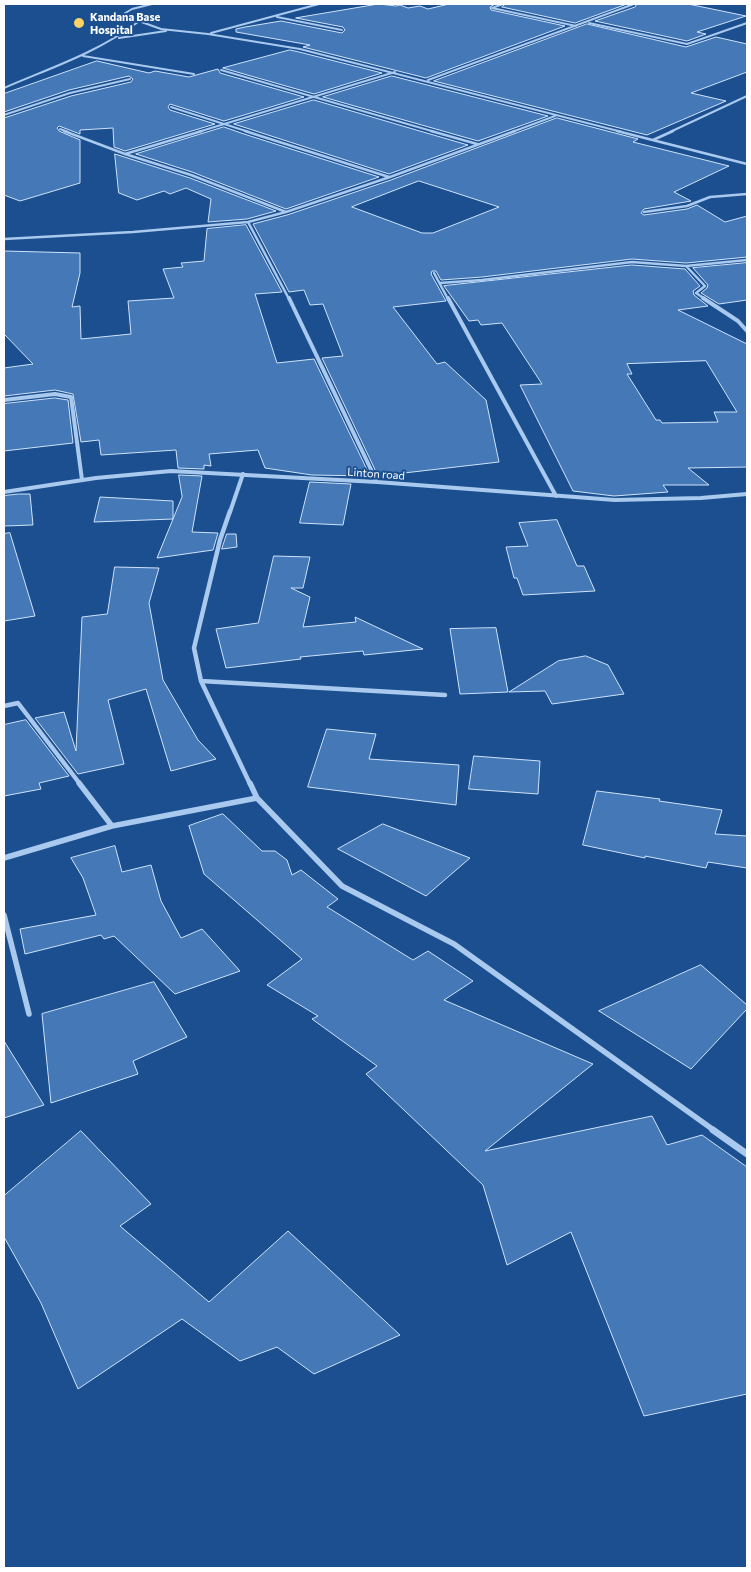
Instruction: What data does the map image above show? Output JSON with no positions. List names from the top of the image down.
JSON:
{
  "streets": {
    "street": ["Linton road"]
  },
  "places": ["Kandana Base Hospital"]
}
